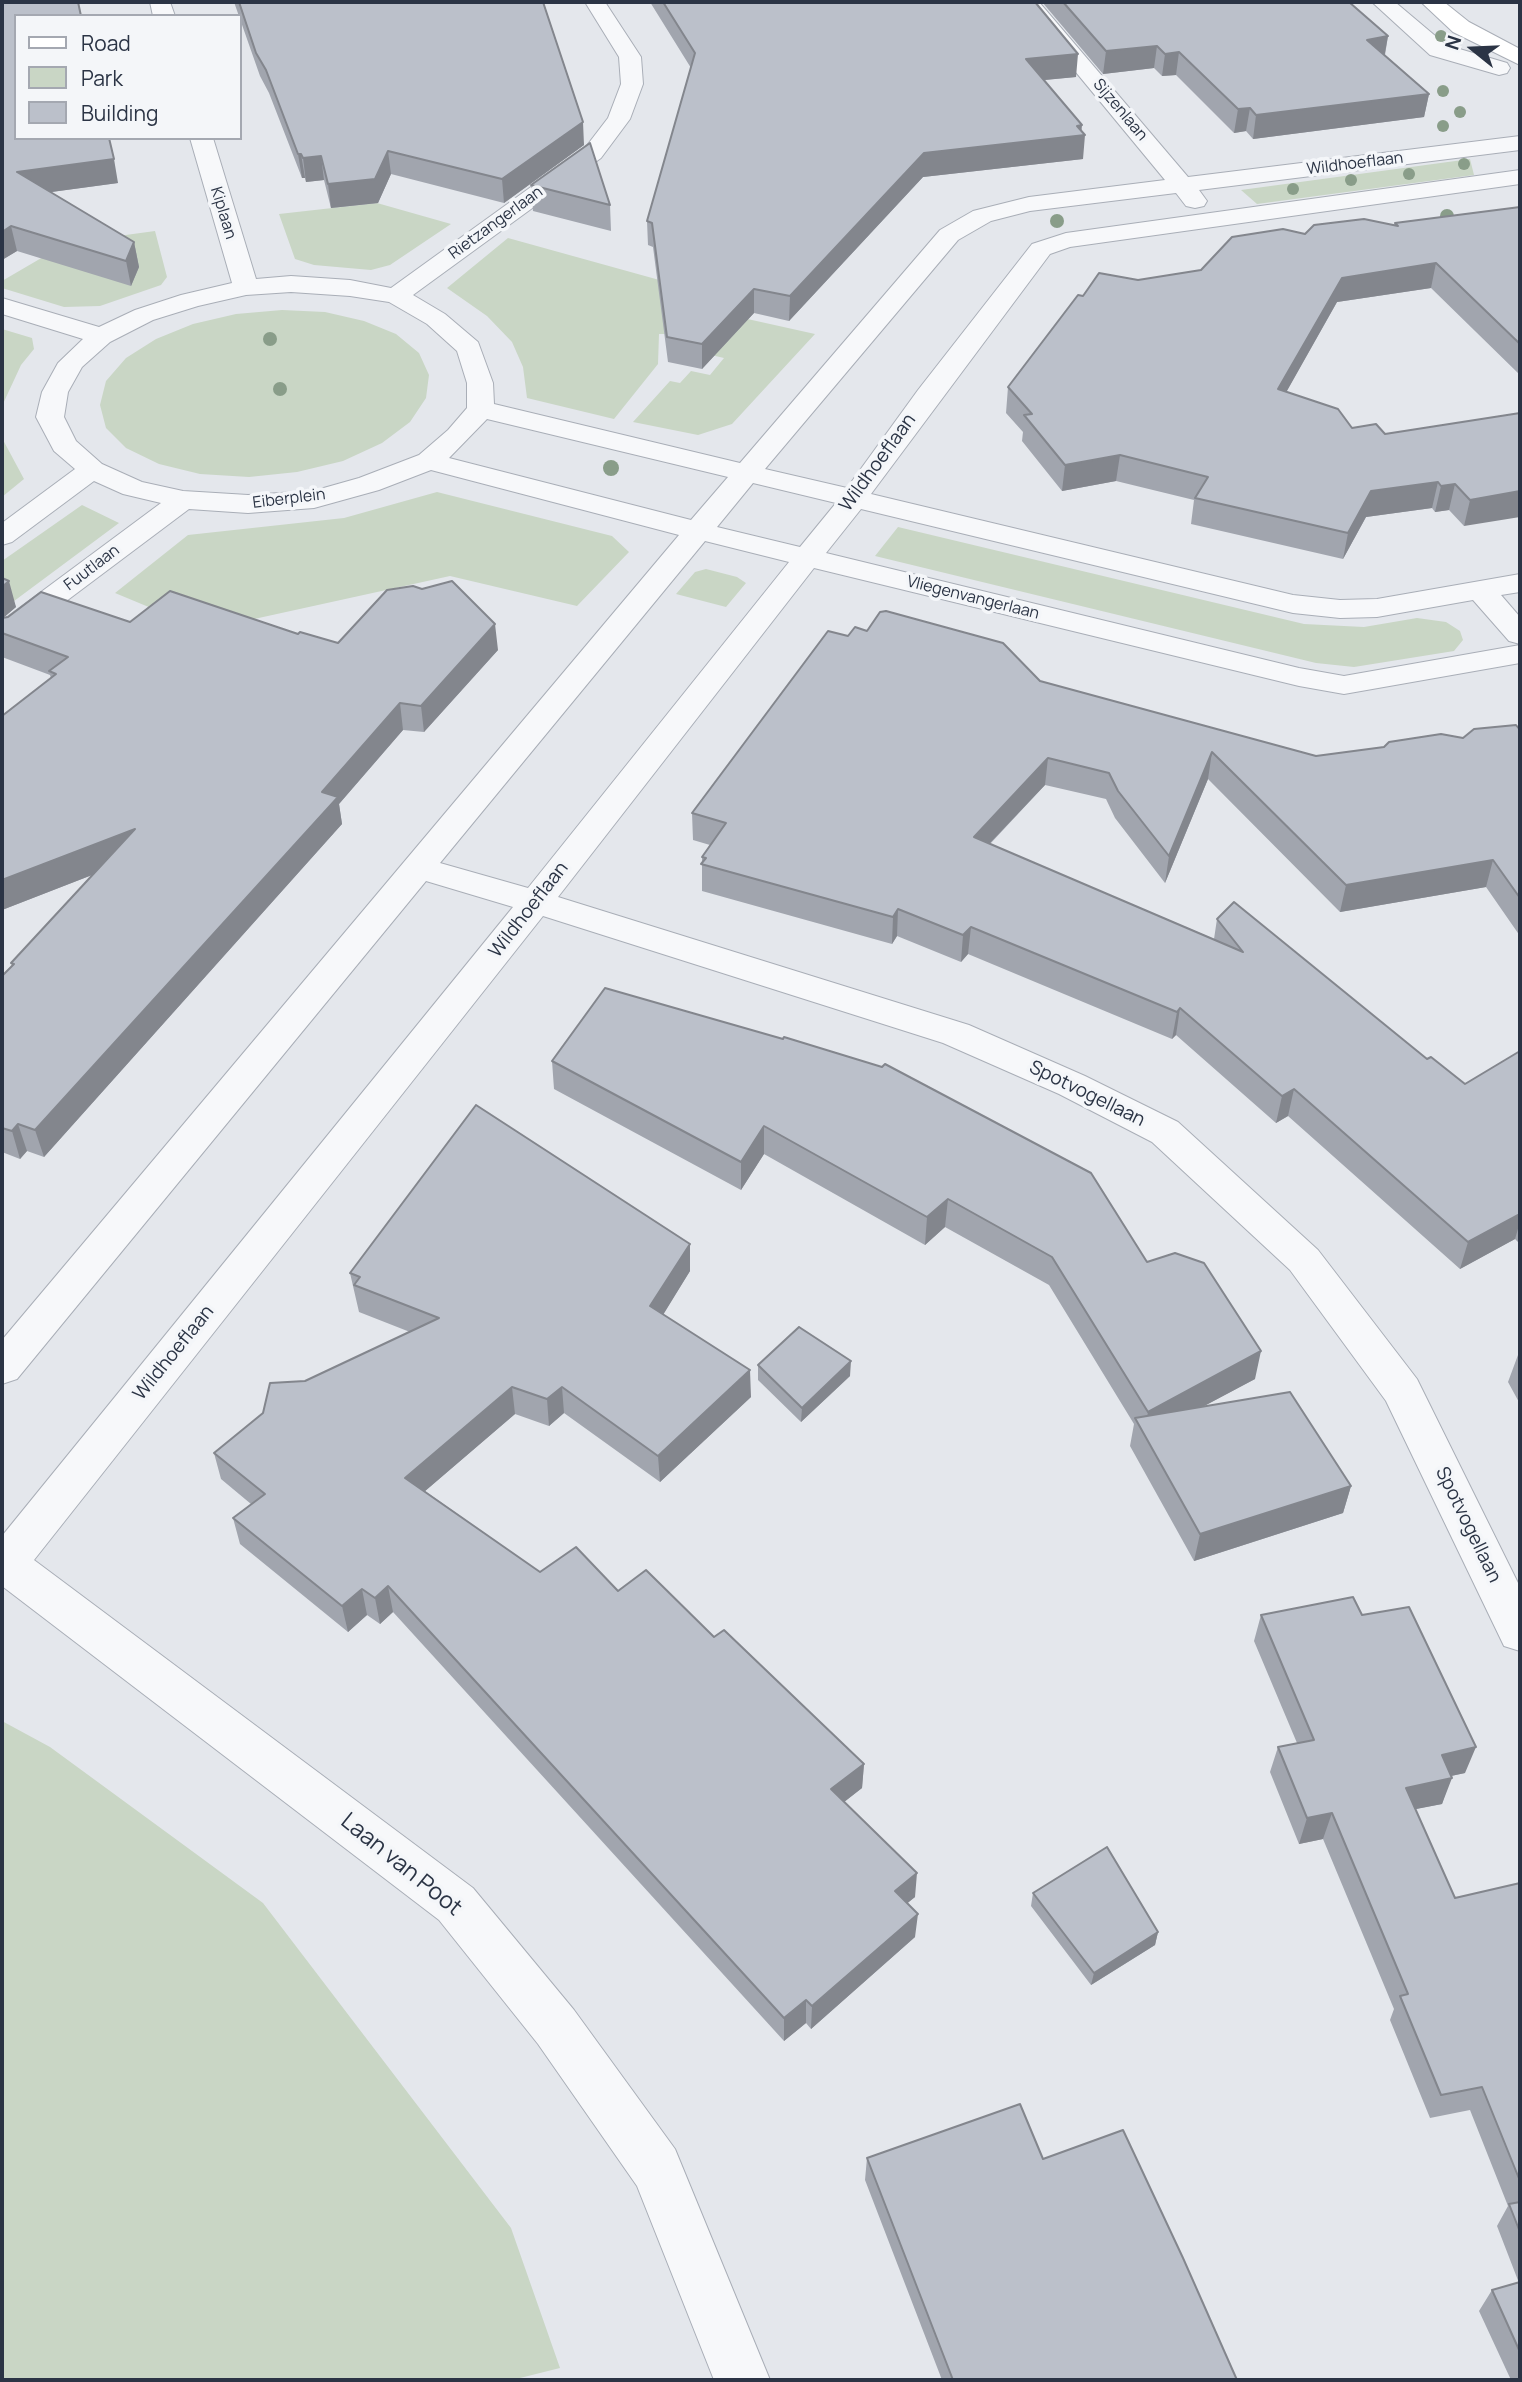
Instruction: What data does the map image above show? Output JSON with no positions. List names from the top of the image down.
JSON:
{
  "streets": {
    "street": [
      "Sijzenlaan",
      "Wildhoeflaan",
      "Kiplaan",
      "Rietzangerlaan",
      "Eiberplein",
      "Fuutlaan",
      "Vliegenvangerlaan",
      "Spotvogellaan",
      "Laan van Poot"
    ]
  },
  "crossings": [
    ["Sijzenlaan", "Wildhoeflaan"],
    ["Wildhoeflaan", "Vliegenvangerlaan"],
    ["Wildhoeflaan", "Spotvogellaan"],
    ["Wildhoeflaan", "Laan van Poot"],
    ["Kiplaan", "Eiberplein"],
    ["Rietzangerlaan", "Eiberplein"],
    ["Eiberplein", "Fuutlaan"],
    ["Eiberplein", "Vliegenvangerlaan"]
  ],
  "legend": ["Road", "Park", "Building"],
  "north": "left"
}
